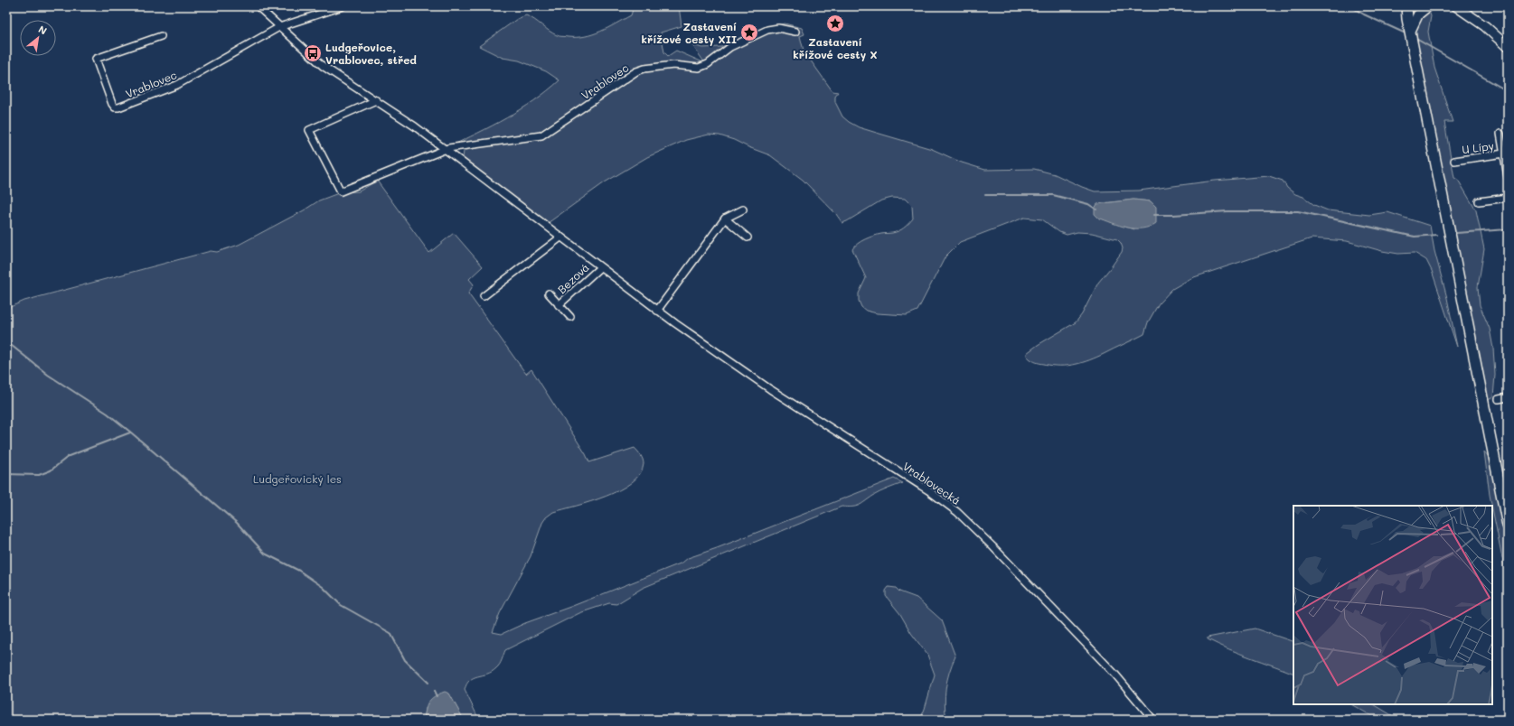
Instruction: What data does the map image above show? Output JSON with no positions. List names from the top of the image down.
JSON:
{
  "streets": {
    "street": [
      "Vrablovec",
      "U Lípy",
      "Bezová",
      "Vrablovecká"
    ]
  },
  "parks": ["Ludgeřovický les"],
  "places": {
    "place": ["Zastavení křížové cesty X", "Zastavení křížové cesty XII"],
    "bus stop": ["Ludgeřovice, Vrablovec, střed"]
  },
  "north": "top right"
}
